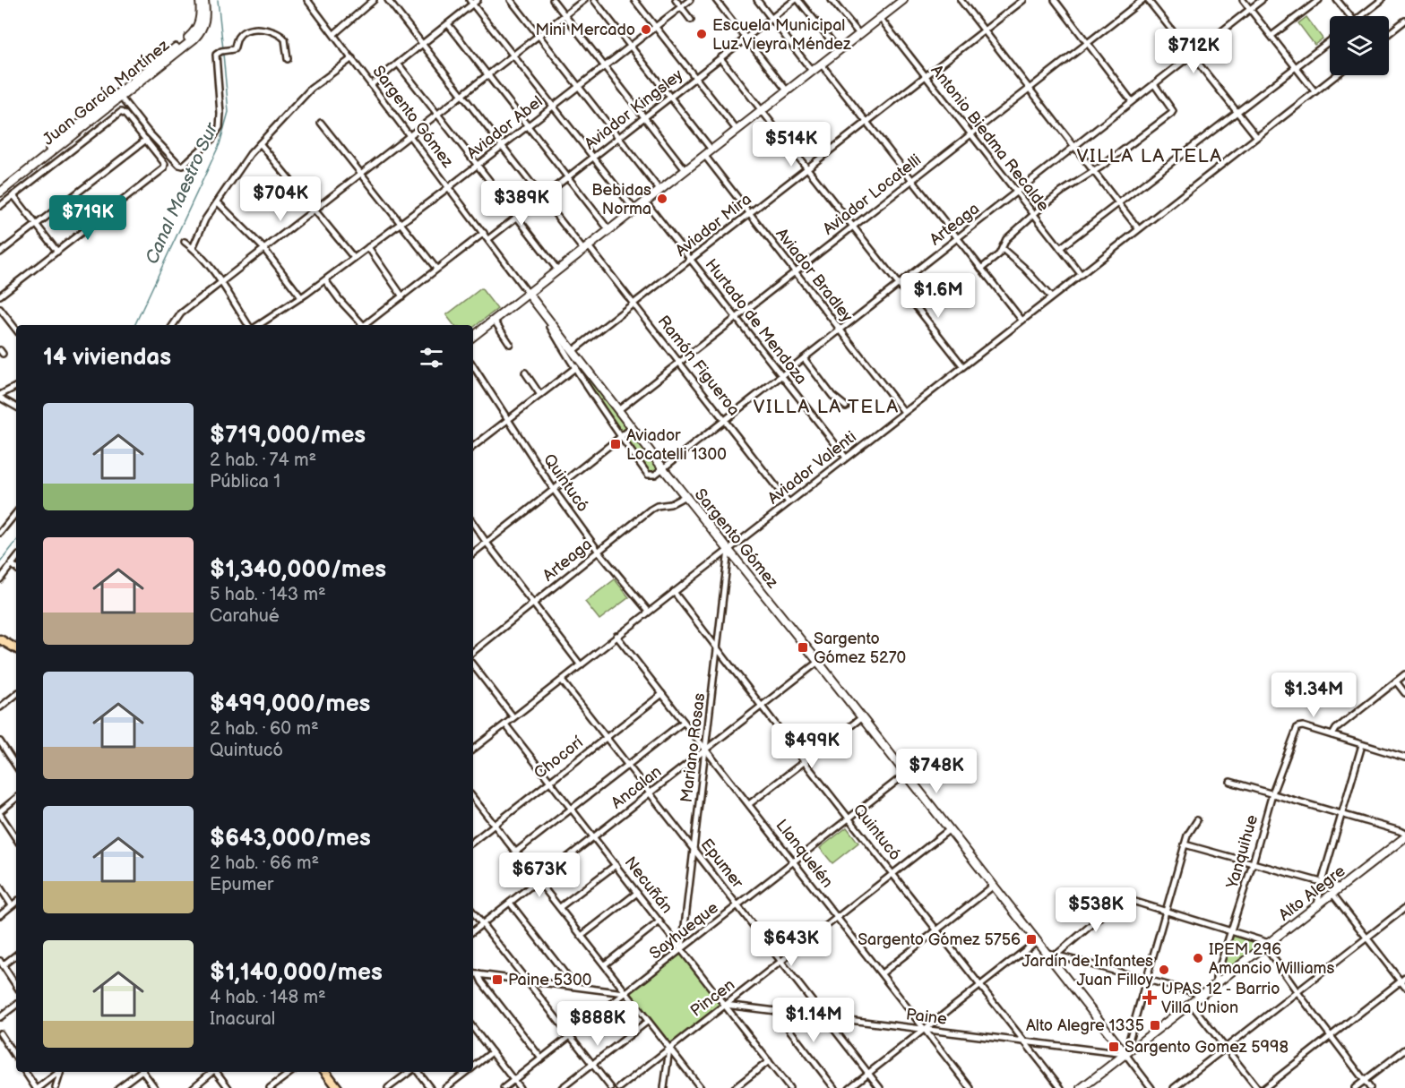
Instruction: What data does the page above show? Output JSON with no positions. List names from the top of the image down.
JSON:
{
  "streets": {
    "main road": ["Juan García Martínez", "Sargento Gómez", "Alto Alegre"],
    "street": [
      "Aviador Kingsley",
      "Aviador Abel",
      "Antonio Biedma Recalde",
      "Aviador Locatelli",
      "Arteaga",
      "Aviador Mira",
      "Aviador Bradley",
      "Hurtado de Mendoza",
      "Ramón Figueroa",
      "Aviador Valenti",
      "Quintucó",
      "Mariano Rosas",
      "Chocorí",
      "Ancalan",
      "Yanquihue",
      "Llanquelén",
      "Epumer",
      "Necuñán",
      "Sayhueque",
      "Pincen",
      "Paine"
    ]
  },
  "crossings": [
    ["Aviador Kingsley", "Sargento Gómez"],
    ["Aviador Kingsley", "Ramón Figueroa"],
    ["Sargento Gómez", "Aviador Abel"],
    ["Sargento Gómez", "Aviador Locatelli"],
    ["Sargento Gómez", "Arteaga"],
    ["Sargento Gómez", "Aviador Mira"],
    ["Sargento Gómez", "Aviador Valenti"],
    ["Sargento Gómez", "Mariano Rosas"],
    ["Sargento Gómez", "Ancalan"],
    ["Sargento Gómez", "Alto Alegre"],
    ["Sargento Gómez", "Sayhueque"],
    ["Sargento Gómez", "Pincen"],
    ["Sargento Gómez", "Paine"],
    ["Aviador Abel", "Ramón Figueroa"],
    ["Antonio Biedma Recalde", "Aviador Locatelli"],
    ["Antonio Biedma Recalde", "Arteaga"],
    ["Antonio Biedma Recalde", "Aviador Mira"],
    ["Antonio Biedma Recalde", "Aviador Valenti"],
    ["Aviador Locatelli", "Aviador Bradley"],
    ["Aviador Locatelli", "Hurtado de Mendoza"],
    ["Aviador Locatelli", "Ramón Figueroa"],
    ["Arteaga", "Aviador Bradley"],
    ["Arteaga", "Hurtado de Mendoza"],
    ["Arteaga", "Ramón Figueroa"],
    ["Arteaga", "Quintucó"],
    ["Aviador Mira", "Aviador Bradley"],
    ["Aviador Mira", "Hurtado de Mendoza"],
    ["Aviador Mira", "Ramón Figueroa"],
    ["Aviador Bradley", "Aviador Valenti"],
    ["Hurtado de Mendoza", "Aviador Valenti"],
    ["Ramón Figueroa", "Aviador Valenti"],
    ["Aviador Valenti", "Quintucó"],
    ["Aviador Valenti", "Mariano Rosas"],
    ["Aviador Valenti", "Llanquelén"],
    ["Aviador Valenti", "Epumer"],
    ["Aviador Valenti", "Necuñán"],
    ["Quintucó", "Mariano Rosas"],
    ["Quintucó", "Ancalan"],
    ["Quintucó", "Sayhueque"],
    ["Quintucó", "Pincen"],
    ["Quintucó", "Paine"],
    ["Mariano Rosas", "Ancalan"],
    ["Mariano Rosas", "Llanquelén"],
    ["Mariano Rosas", "Epumer"],
    ["Mariano Rosas", "Necuñán"],
    ["Mariano Rosas", "Sayhueque"],
    ["Chocorí", "Llanquelén"],
    ["Chocorí", "Epumer"],
    ["Chocorí", "Necuñán"],
    ["Ancalan", "Llanquelén"],
    ["Ancalan", "Epumer"],
    ["Ancalan", "Necuñán"],
    ["Yanquihue", "Alto Alegre"],
    ["Llanquelén", "Sayhueque"],
    ["Llanquelén", "Pincen"],
    ["Llanquelén", "Paine"],
    ["Epumer", "Sayhueque"],
    ["Epumer", "Pincen"],
    ["Epumer", "Paine"],
    ["Necuñán", "Sayhueque"],
    ["Necuñán", "Pincen"],
    ["Necuñán", "Paine"],
    ["Alto Alegre", "Paine"],
    ["Pincen", "Paine"]
  ],
  "districts": ["VILLA LA TELA", "VILLA LA TELA"],
  "water": ["Canal Maestro Sur"],
  "places": {
    "other": [
      "Mini Mercado",
      "Escuela Municipal Luz Vieyra Méndez",
      "Bebidas Norma",
      "IPEM 296 Amancio Williams",
      "Jardín de Infantes Juan Filloy"
    ],
    "transit": [
      "Aviador Locatelli 1300",
      "Sargento Gómez 5270",
      "Sargento Gómez 5756",
      "Paine 5300",
      "Alto Alegre 1335",
      "Sargento Gomez 5998"
    ],
    "health": ["UPAS 12 - Barrio Villa Union"]
  },
  "page": {
    "price": [
      "$712K",
      "$514K",
      "$704K",
      "$389K",
      "$719K",
      "$1.6M",
      "$1.34M",
      "$499K",
      "$748K",
      "$673K",
      "$538K",
      "$643K",
      "$1.14M",
      "$888K"
    ],
    "heading": "14 viviendas",
    "list": [
      {
        "name": "$719,000/mes",
        "note": "2 hab. · 74 m² · Pública 1"
      },
      {
        "name": "$1,340,000/mes",
        "note": "5 hab. · 143 m² · Carahué"
      },
      {
        "name": "$499,000/mes",
        "note": "2 hab. · 60 m² · Quintucó"
      },
      {
        "name": "$643,000/mes",
        "note": "2 hab. · 66 m² · Epumer"
      },
      {
        "name": "$1,140,000/mes",
        "note": "4 hab. · 148 m² · Inacural"
      }
    ]
  }
}
